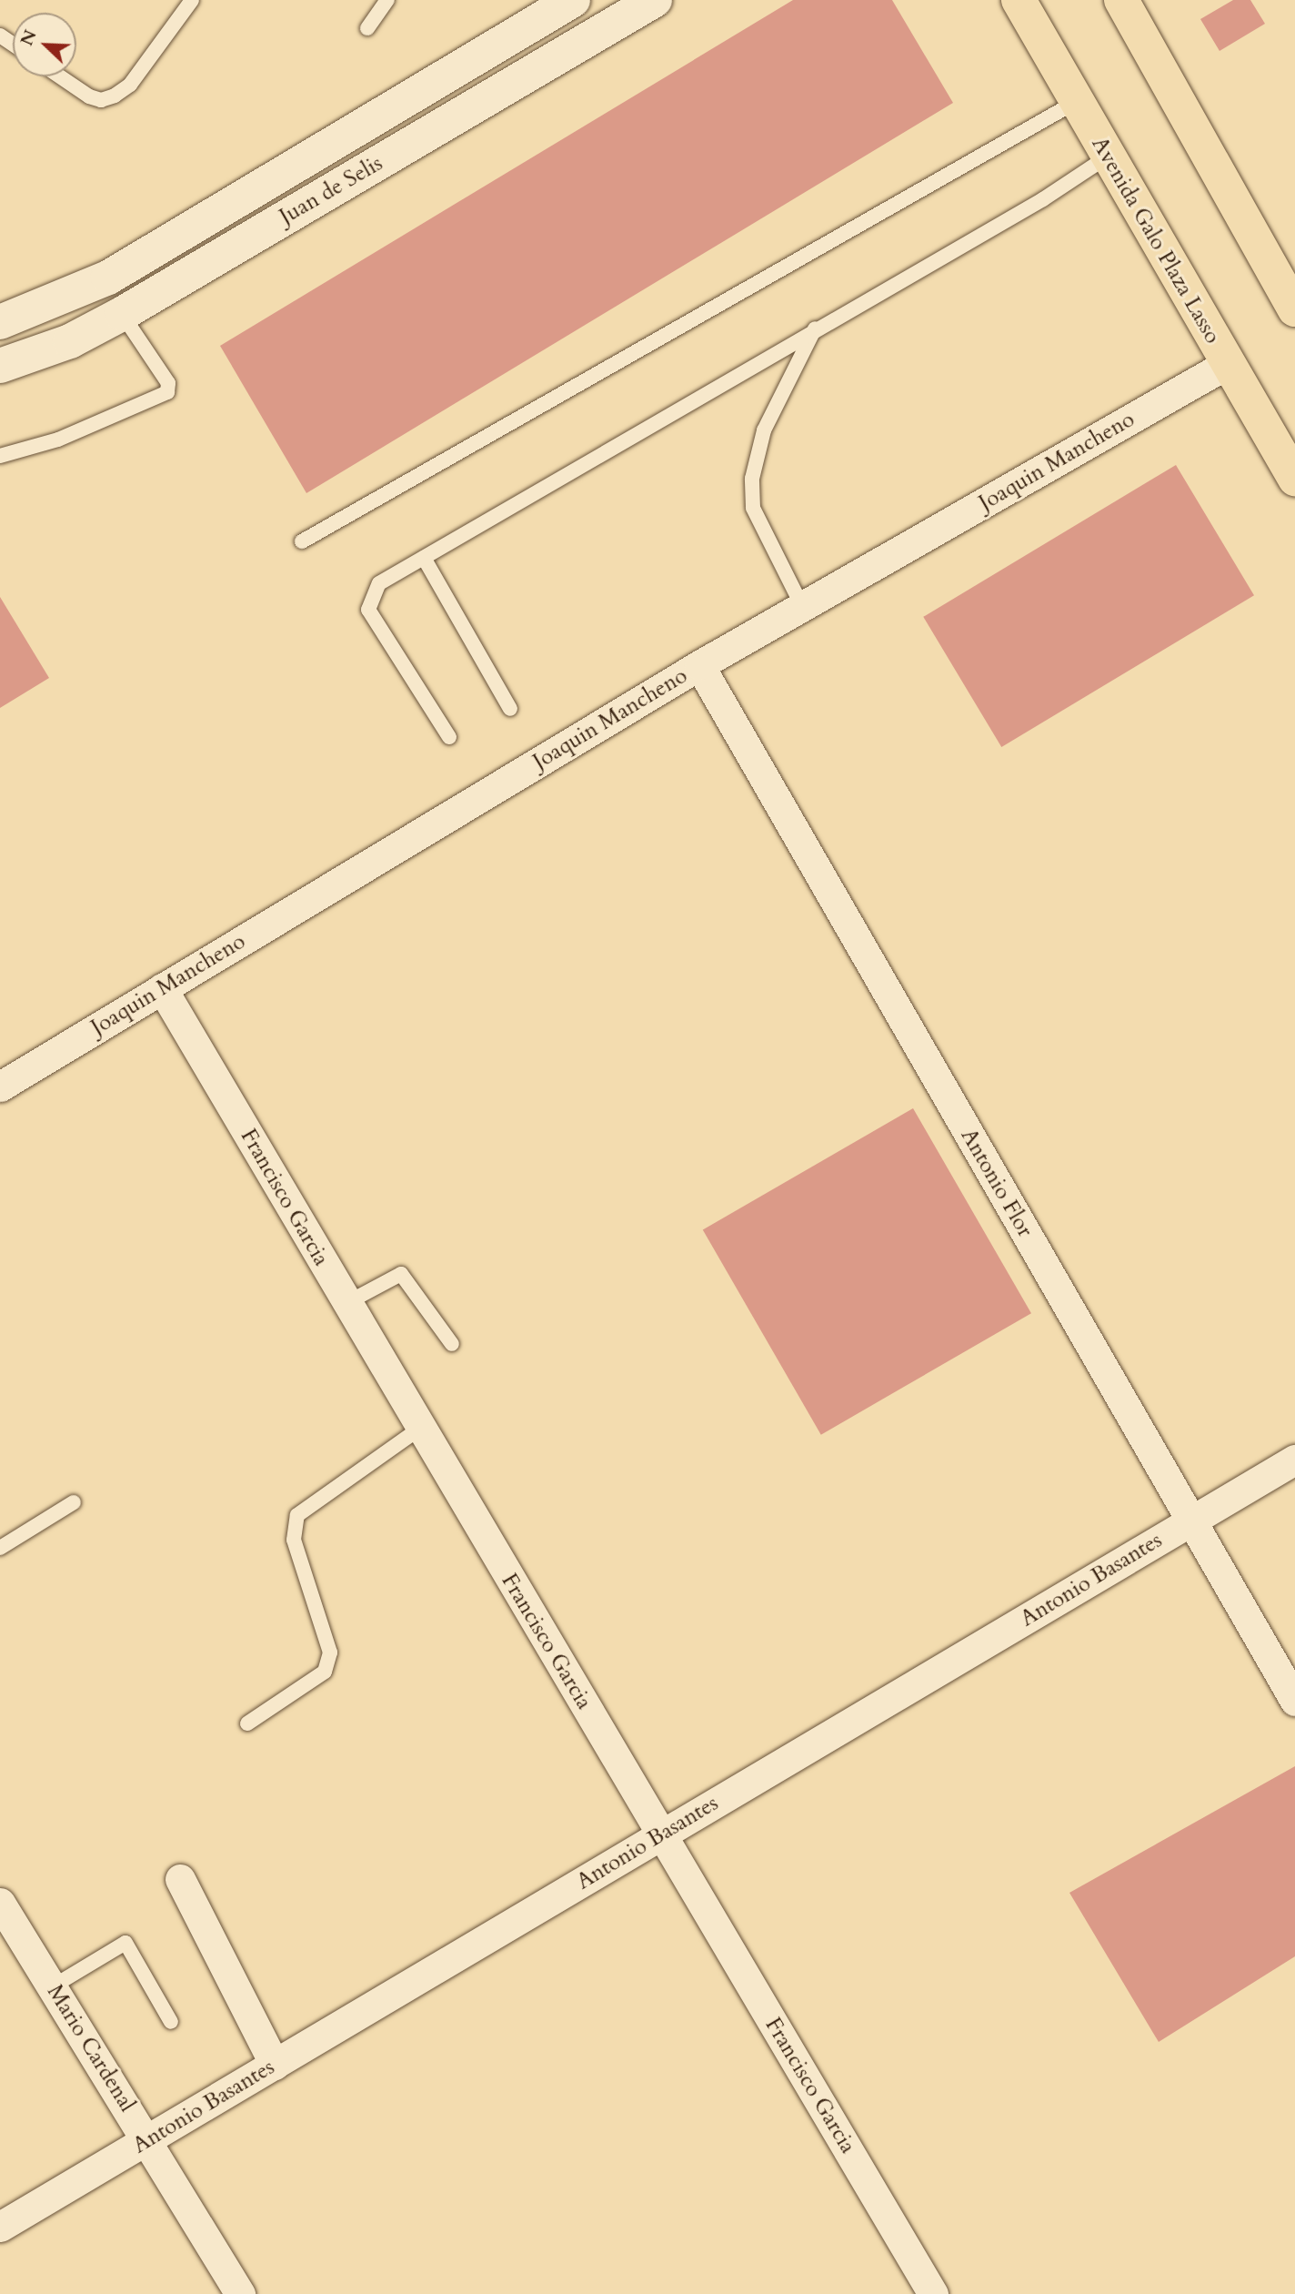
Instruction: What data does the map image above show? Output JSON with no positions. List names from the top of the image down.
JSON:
{
  "streets": {
    "main road": ["Juan de Selis", "Avenida Galo Plaza Lasso"],
    "street": [
      "Joaquin Mancheno",
      "Antonio Flor",
      "Francisco Garcia",
      "Antonio Basantes",
      "Mario Cardenal"
    ]
  },
  "crossings": [
    ["Avenida Galo Plaza Lasso", "Joaquin Mancheno"],
    ["Joaquin Mancheno", "Antonio Flor"],
    ["Joaquin Mancheno", "Francisco Garcia"],
    ["Antonio Flor", "Antonio Basantes"],
    ["Francisco Garcia", "Antonio Basantes"],
    ["Antonio Basantes", "Mario Cardenal"]
  ],
  "north": "top left"
}
